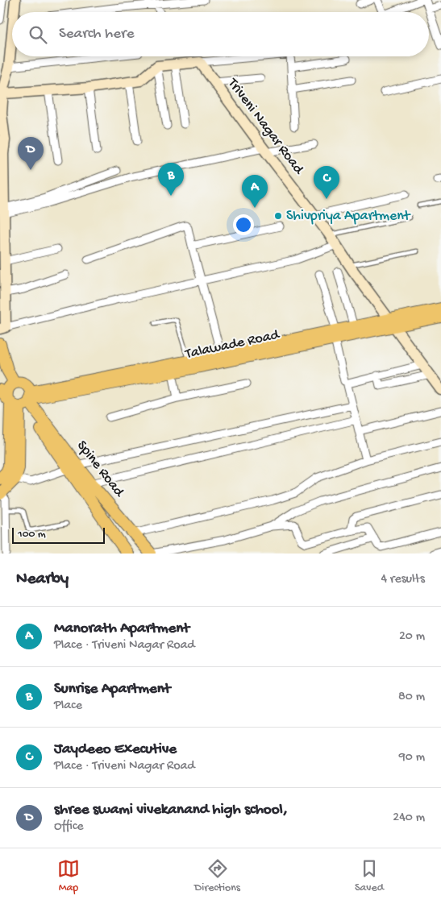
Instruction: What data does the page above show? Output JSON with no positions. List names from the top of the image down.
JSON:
{
  "streets": {
    "main road": ["Talawade Road", "Spine Road"],
    "street": ["Triveni Nagar Road"]
  },
  "crossings": [
    ["Triveni Nagar Road", "Talawade Road"],
    ["Talawade Road", "Spine Road"]
  ],
  "places": ["Shivpriya Apartment"],
  "scale_bar": "100 m",
  "page": {
    "search": "Search here",
    "pins": [
      "D",
      "B",
      "C",
      "A"
    ],
    "scale": "100 m",
    "heading": ["Nearby", "4 results"],
    "list": [
      {
        "mark": "A",
        "name": "Manorath Apartment",
        "note": "Place · Triveni Nagar Road",
        "value": "20 m"
      },
      {
        "mark": "B",
        "name": "Sunrise Apartment",
        "note": "Place",
        "value": "80 m"
      },
      {
        "mark": "C",
        "name": "Jaydeeo Executive",
        "note": "Place · Triveni Nagar Road",
        "value": "90 m"
      },
      {
        "mark": "D",
        "name": "shree swami vivekanand high school,",
        "note": "Office",
        "value": "240 m"
      }
    ],
    "nav": ["Map", "Directions", "Saved"]
  }
}
